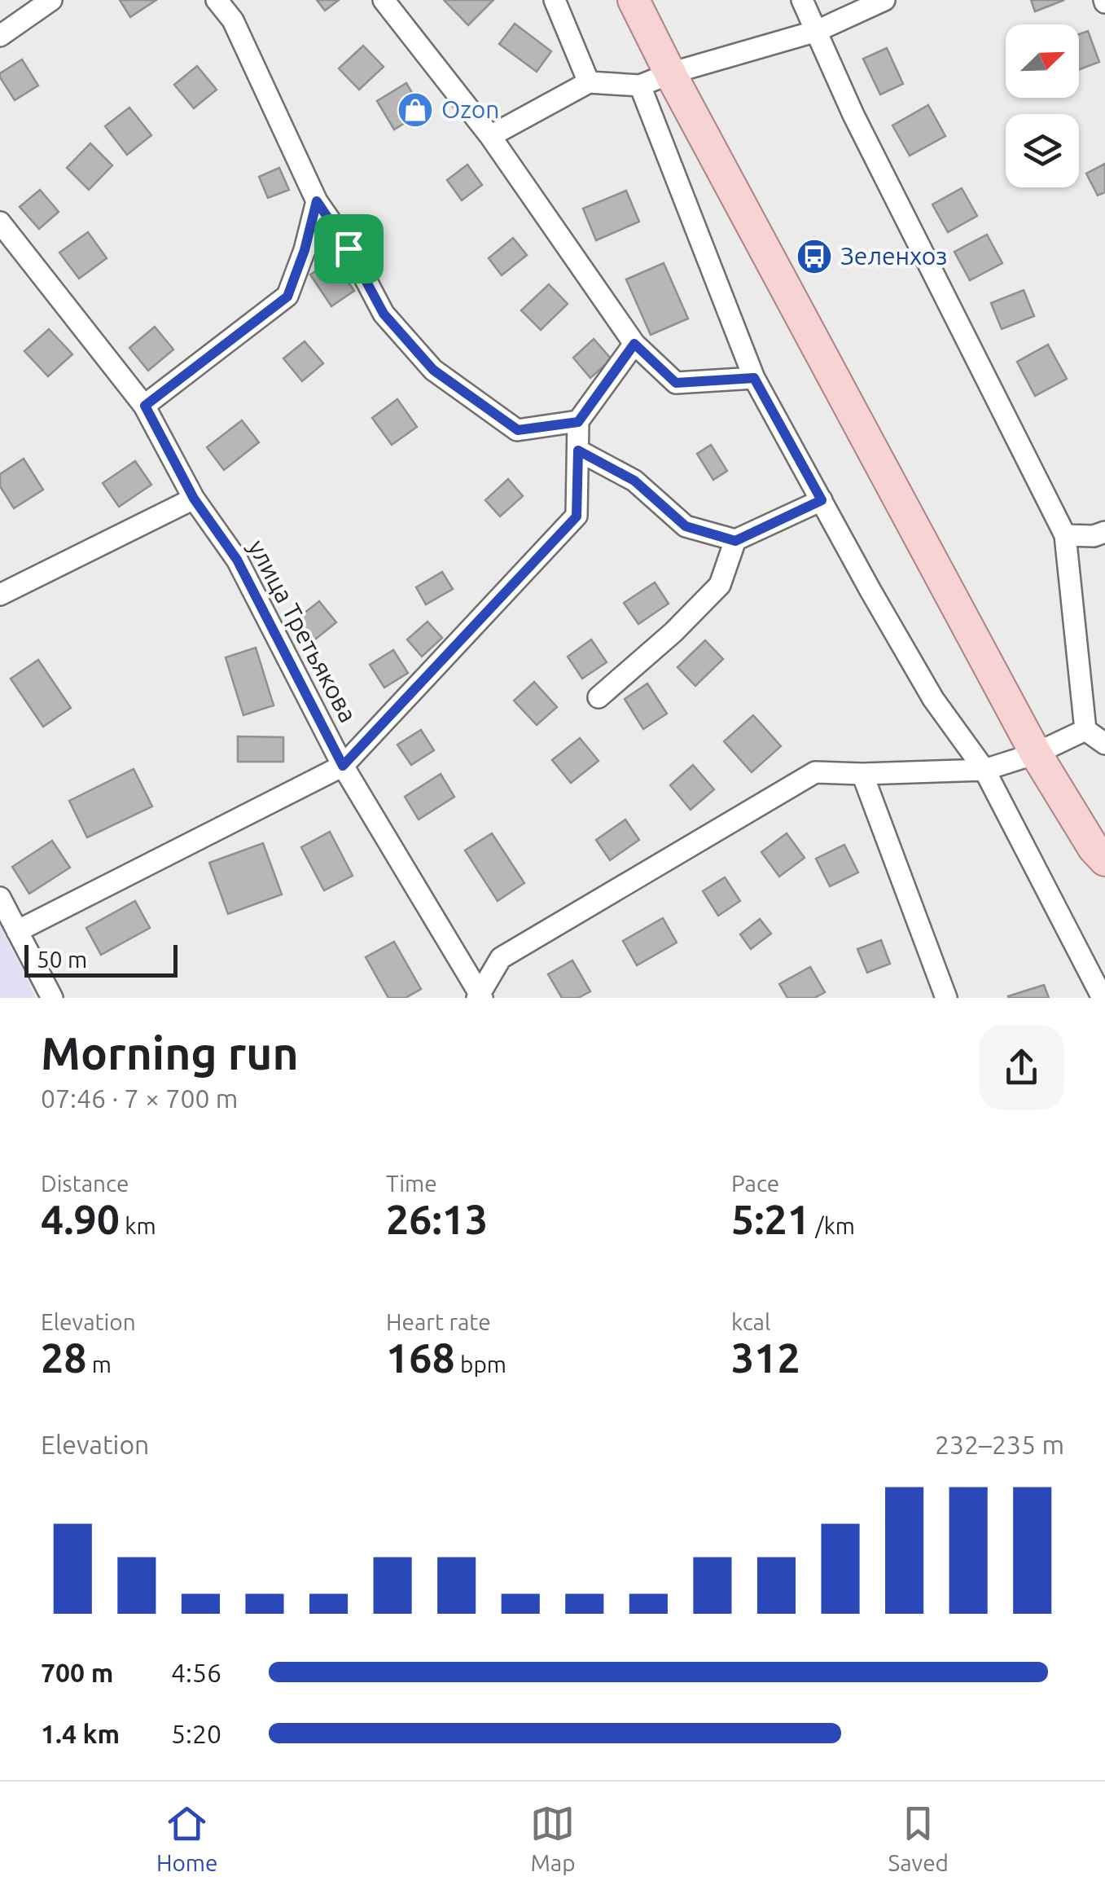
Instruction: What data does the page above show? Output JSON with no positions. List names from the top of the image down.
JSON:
{
  "streets": {
    "street": ["улица Третьякова"]
  },
  "places": {
    "shop": ["Ozon"],
    "bus stop": ["Зеленхоз"]
  },
  "scale_bar": "50 m",
  "north": "top right",
  "page": {
    "scale": "50 m",
    "heading": ["Morning run", "07:46 · 7 × 700 m"],
    "stats": [
      ["Distance", "4.90 km"],
      ["Time", "26:13"],
      ["Pace", "5:21 /km"],
      ["Elevation", "28 m"],
      ["Heart rate", "168 bpm"],
      ["kcal", "312"]
    ],
    "chart": ["Elevation", "232–235 m"],
    "list": [
      {
        "name": "700 m",
        "note": "4:56"
      },
      {
        "name": "1.4 km",
        "note": "5:20"
      }
    ],
    "tabs": ["Home", "Map", "Saved"]
  }
}
